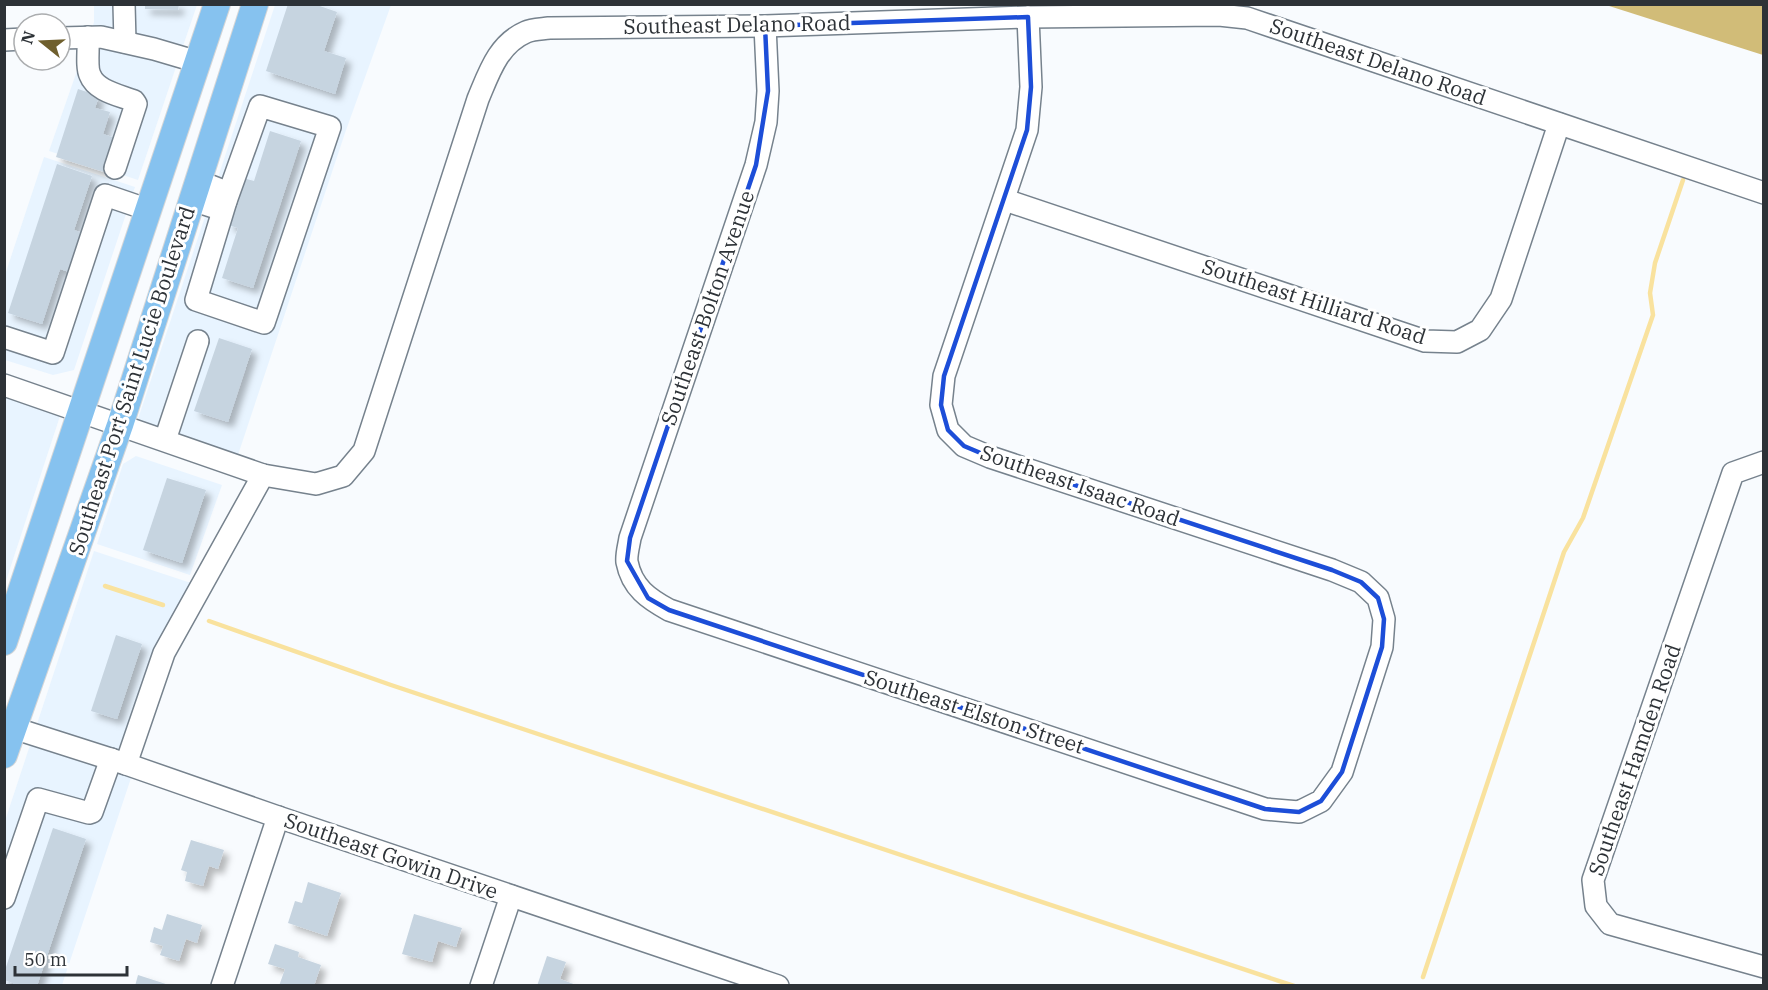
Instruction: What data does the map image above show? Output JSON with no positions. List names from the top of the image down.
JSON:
{
  "streets": {
    "main road": ["Southeast Port Saint Lucie Boulevard"],
    "street": [
      "Southeast Delano Road",
      "Southeast Hilliard Road",
      "Southeast Bolton Avenue",
      "Southeast Isaac Road",
      "Southeast Elston Street",
      "Southeast Hamden Road",
      "Southeast Gowin Drive"
    ]
  },
  "crossings": [
    ["Southeast Delano Road", "Southeast Hilliard Road"],
    ["Southeast Delano Road", "Southeast Bolton Avenue"],
    ["Southeast Delano Road", "Southeast Port Saint Lucie Boulevard"],
    ["Southeast Delano Road", "Southeast Isaac Road"],
    ["Southeast Hilliard Road", "Southeast Isaac Road"],
    ["Southeast Bolton Avenue", "Southeast Elston Street"],
    ["Southeast Port Saint Lucie Boulevard", "Southeast Gowin Drive"],
    ["Southeast Isaac Road", "Southeast Elston Street"]
  ],
  "scale_bar": "50 m",
  "north": "left"
}
